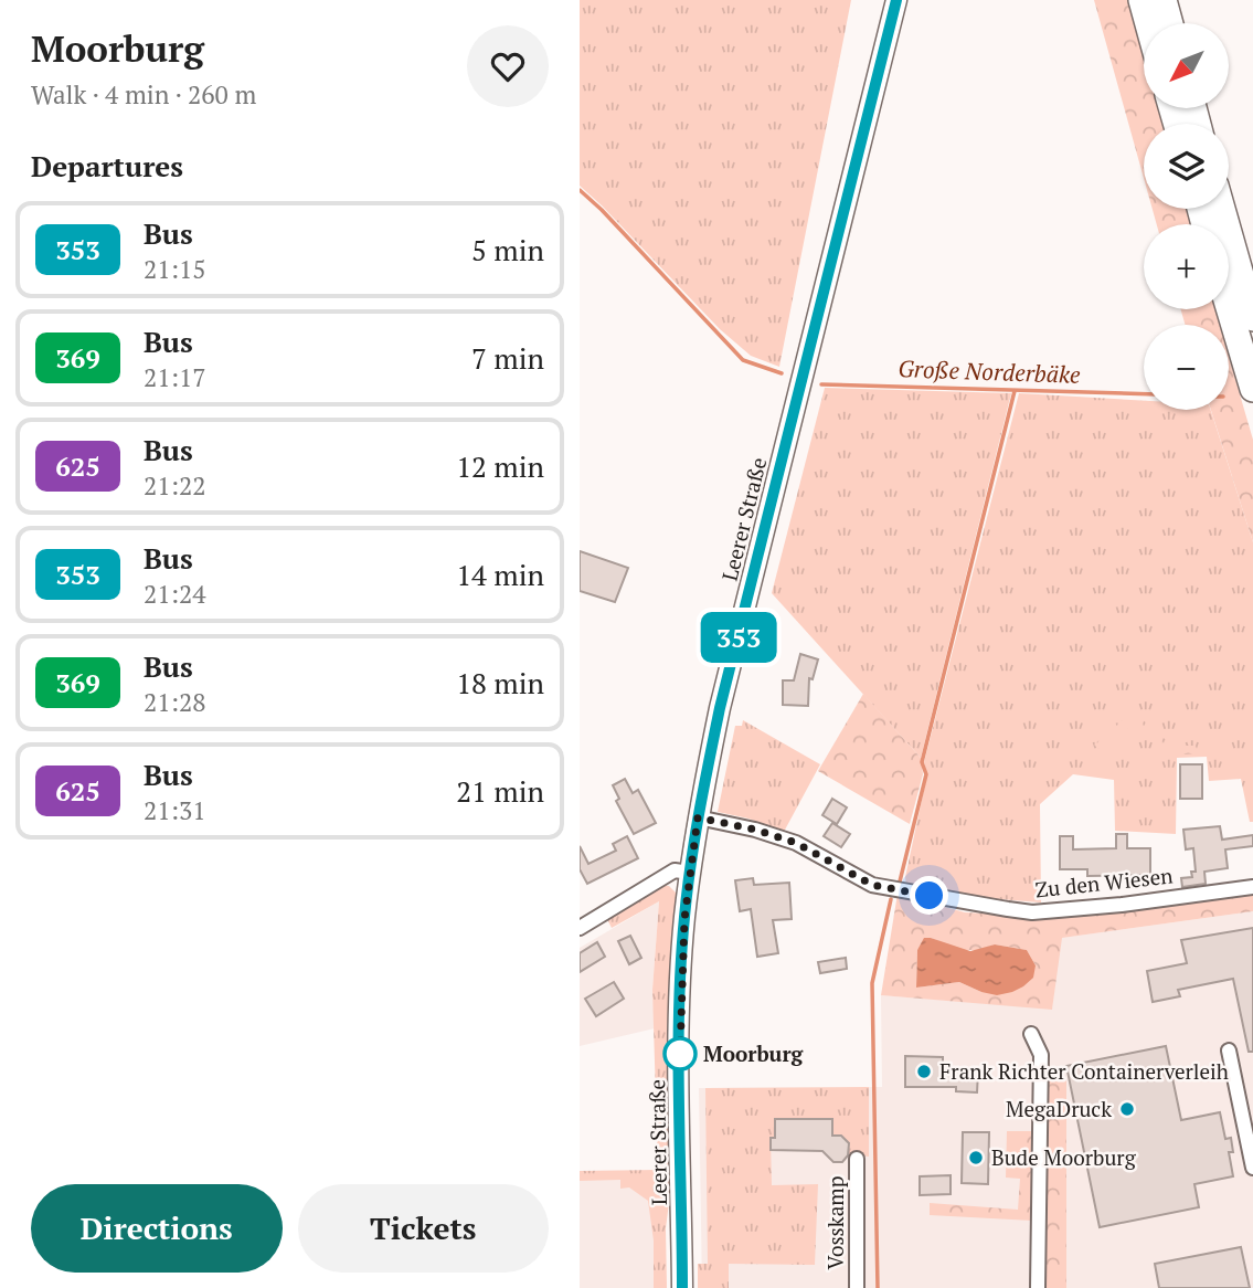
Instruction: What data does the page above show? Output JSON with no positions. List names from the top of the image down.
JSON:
{
  "streets": {
    "main road": ["Leerer Straße"],
    "street": ["Zu den Wiesen", "Vosskamp"]
  },
  "crossings": [
    ["Leerer Straße", "Zu den Wiesen"]
  ],
  "water": ["Große Norderbäke"],
  "places": [
    "Moorburg",
    "Frank Richter Containerverleih",
    "MegaDruck",
    "Bude Moorburg"
  ],
  "lines": ["bus line 353"],
  "north": "bottom left",
  "page": {
    "heading": [
      ["Moorburg", "Walk · 4 min · 260 m"],
      "Departures"
    ],
    "on_map": "353",
    "map_buttons": ["+", "−"],
    "list": [
      {
        "mark": "353",
        "name": "Bus",
        "note": "21:15",
        "value": "5 min"
      },
      {
        "mark": "369",
        "name": "Bus",
        "note": "21:17",
        "value": "7 min"
      },
      {
        "mark": "625",
        "name": "Bus",
        "note": "21:22",
        "value": "12 min"
      },
      {
        "mark": "353",
        "name": "Bus",
        "note": "21:24",
        "value": "14 min"
      },
      {
        "mark": "369",
        "name": "Bus",
        "note": "21:28",
        "value": "18 min"
      },
      {
        "mark": "625",
        "name": "Bus",
        "note": "21:31",
        "value": "21 min"
      }
    ],
    "buttons": ["Directions", "Tickets"]
  }
}
